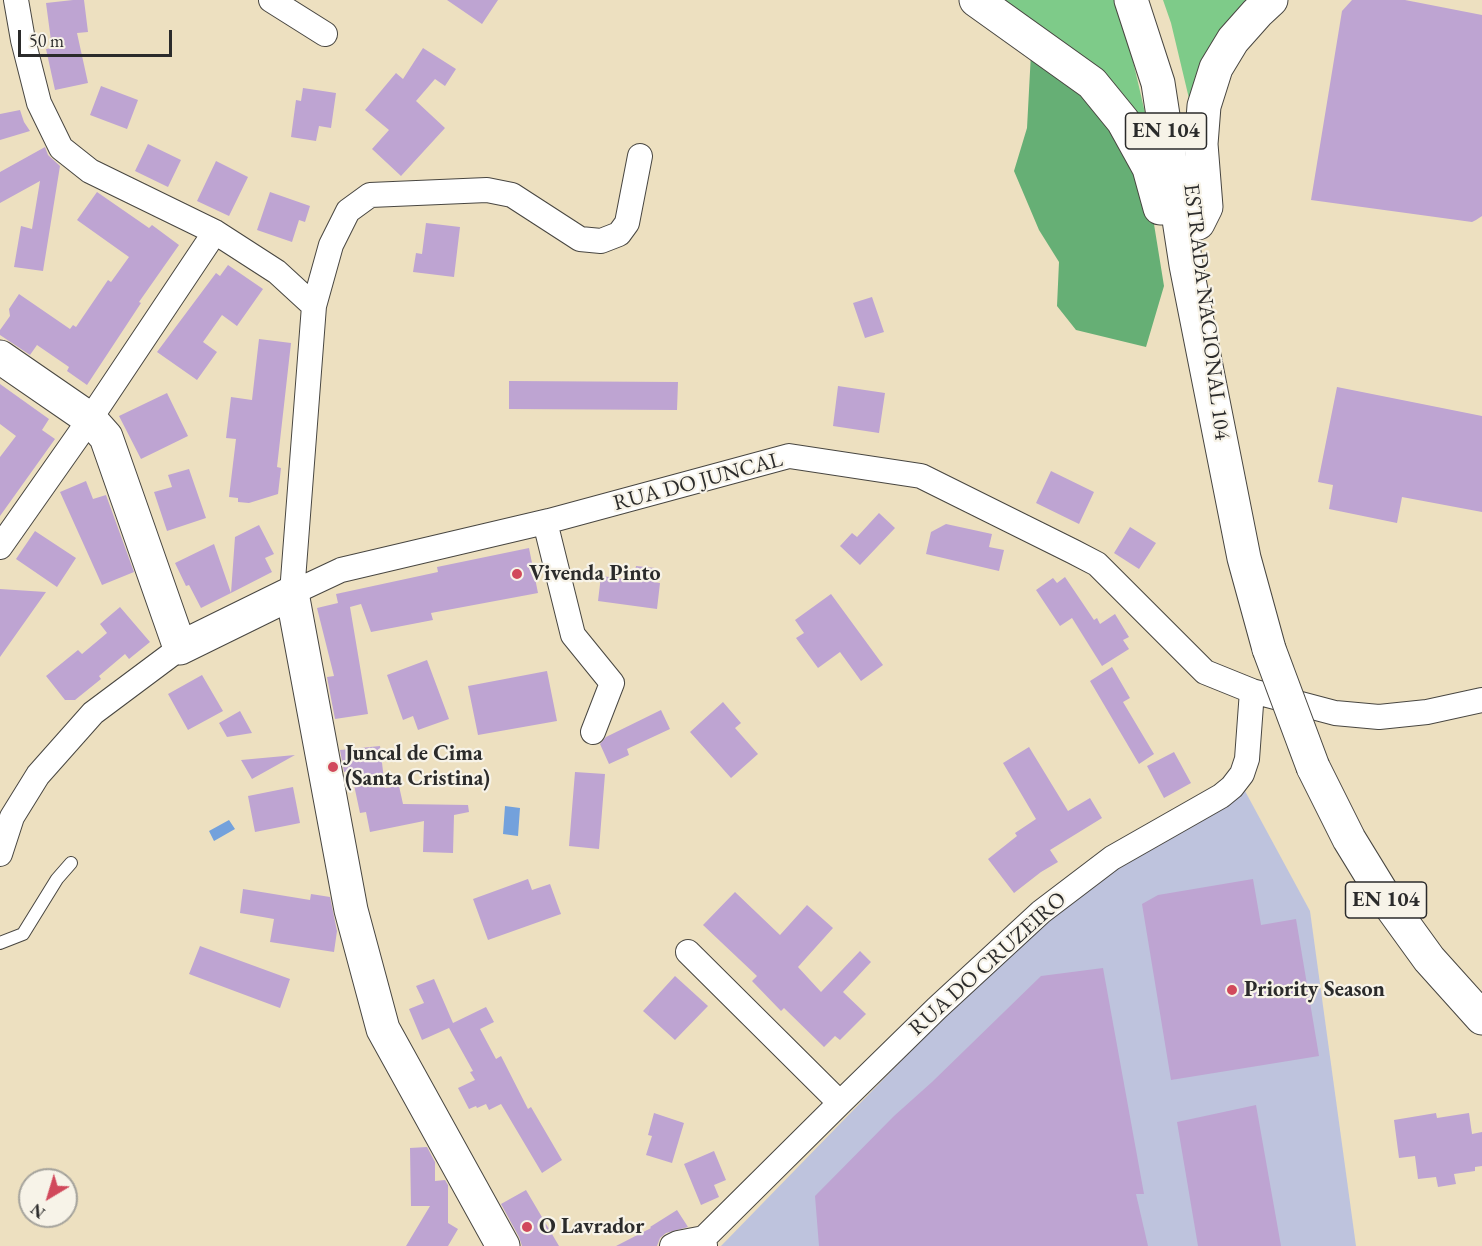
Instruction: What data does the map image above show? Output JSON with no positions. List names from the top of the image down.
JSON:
{
  "streets": {
    "main road": ["EN 104", "ESTRADA NACIONAL 104", "RUA DO JUNCAL"],
    "street": ["RUA DO CRUZEIRO"]
  },
  "crossings": [
    ["EN 104", "ESTRADA NACIONAL 104"],
    ["RUA DO JUNCAL", "RUA DO CRUZEIRO"]
  ],
  "places": [
    "Vivenda Pinto",
    "Juncal de Cima (Santa Cristina)",
    "Priority Season",
    "O Lavrador"
  ],
  "scale_bar": "50 m",
  "north": "bottom left"
}
